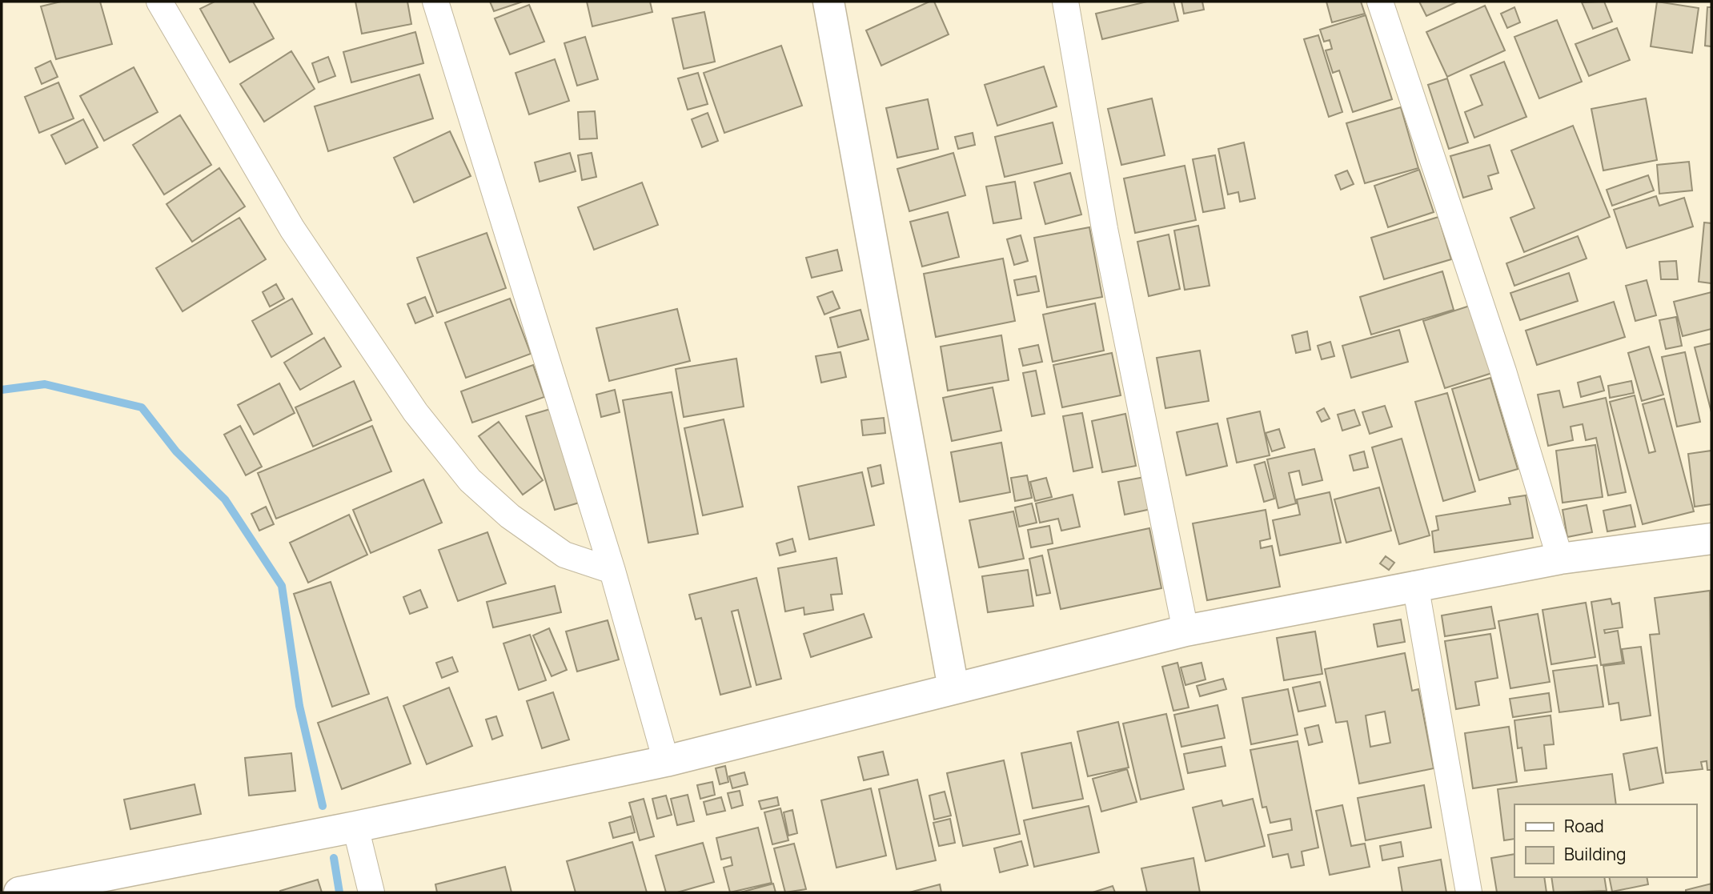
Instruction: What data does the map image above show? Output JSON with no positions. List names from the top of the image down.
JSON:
{
  "legend": ["Road", "Building"]
}
